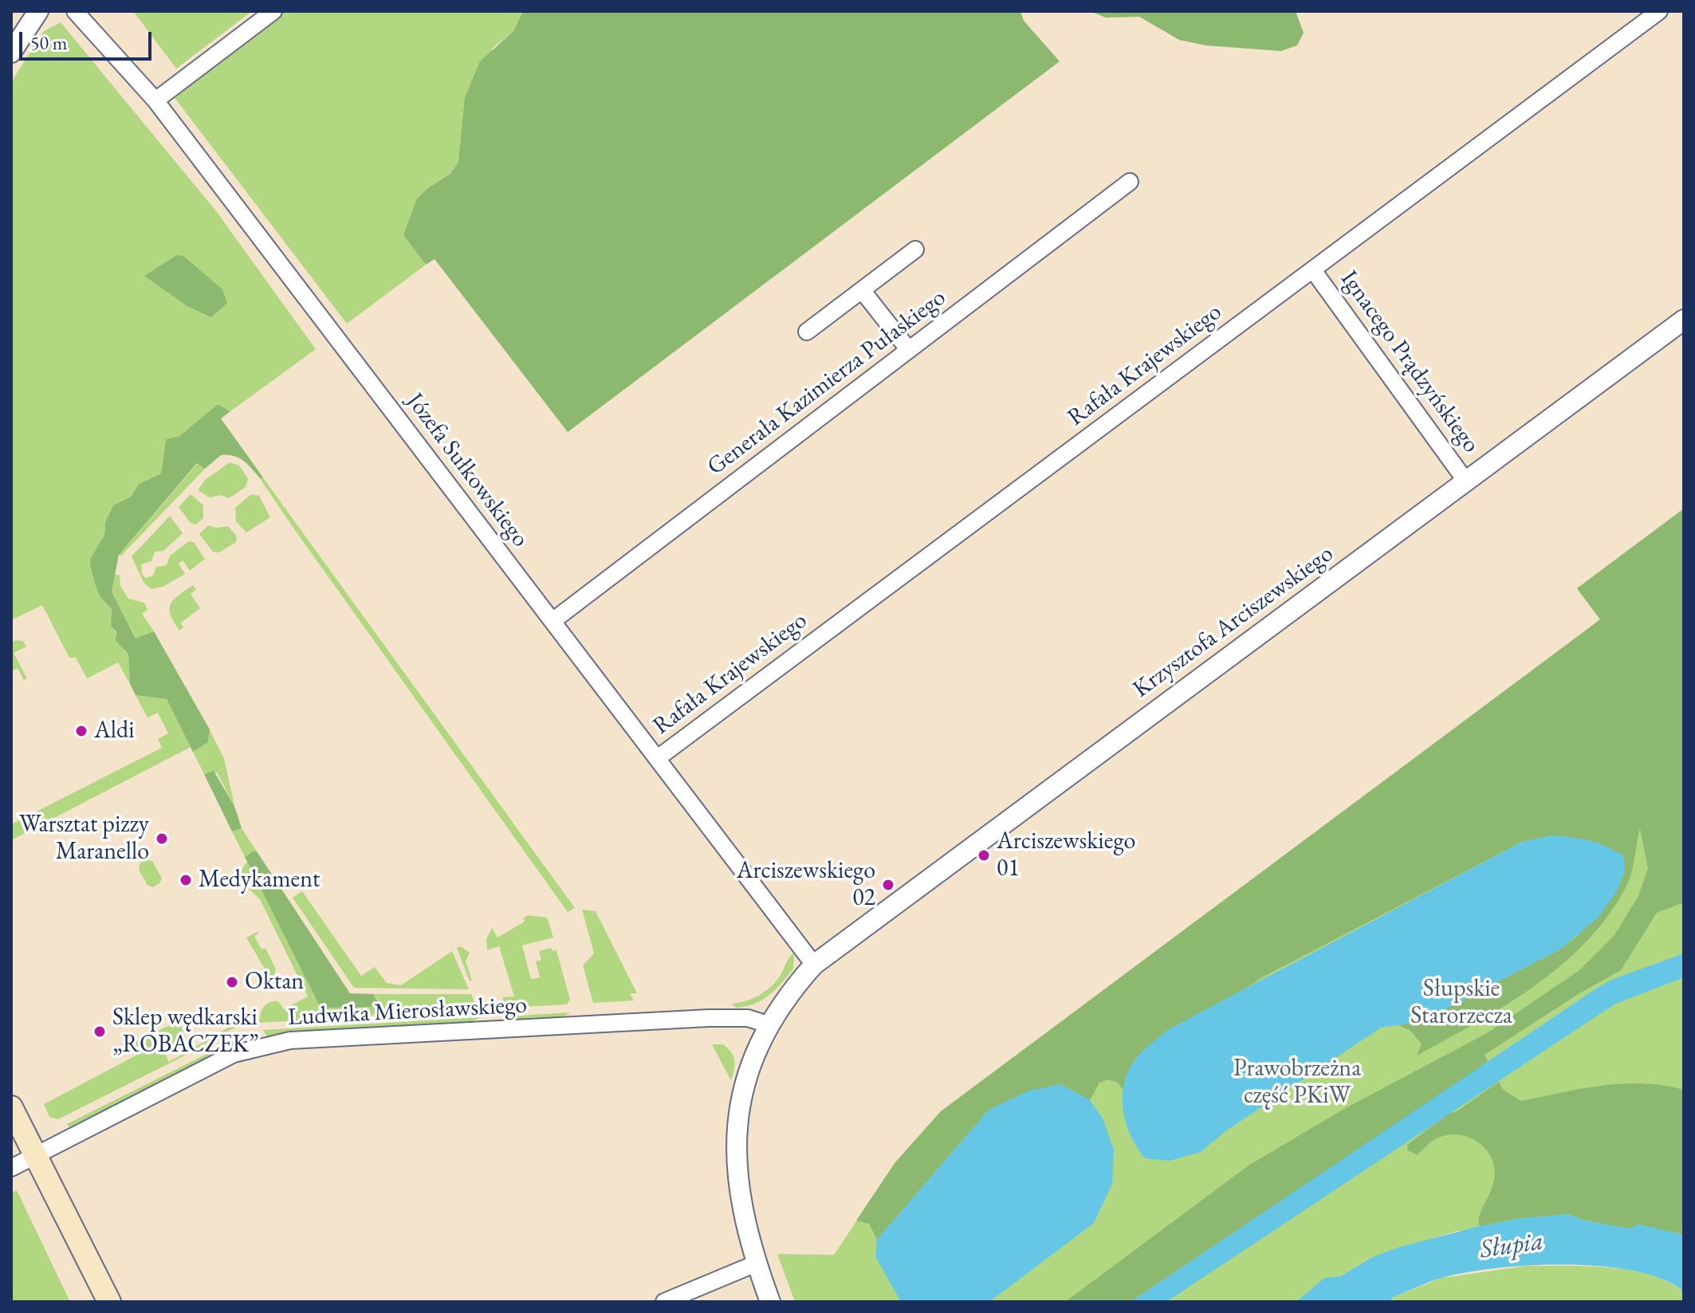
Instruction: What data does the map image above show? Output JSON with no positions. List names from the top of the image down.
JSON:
{
  "streets": {
    "street": [
      "Ignacego Prądzyńskiego",
      "Rafała Krajewskiego",
      "Generała Kazimierza Pułaskiego",
      "Józefa Sułkowskiego",
      "Krzysztofa Arciszewskiego",
      "Ludwika Mierosławskiego"
    ]
  },
  "crossings": [
    ["Ignacego Prądzyńskiego", "Rafała Krajewskiego"],
    ["Ignacego Prądzyńskiego", "Krzysztofa Arciszewskiego"],
    ["Rafała Krajewskiego", "Józefa Sułkowskiego"],
    ["Generała Kazimierza Pułaskiego", "Józefa Sułkowskiego"],
    ["Józefa Sułkowskiego", "Krzysztofa Arciszewskiego"],
    ["Krzysztofa Arciszewskiego", "Ludwika Mierosławskiego"]
  ],
  "water": ["Słupia"],
  "parks": ["Słupskie Starorzecza", "Prawobrzeżna część PKiW"],
  "places": [
    "Aldi",
    "Warsztat pizzy Maranello",
    "Arciszewskiego 01",
    "Medykament",
    "Arciszewskiego 02",
    "Oktan",
    "Sklep wędkarski „ROBACZEK”"
  ],
  "scale_bar": "50 m"
}
